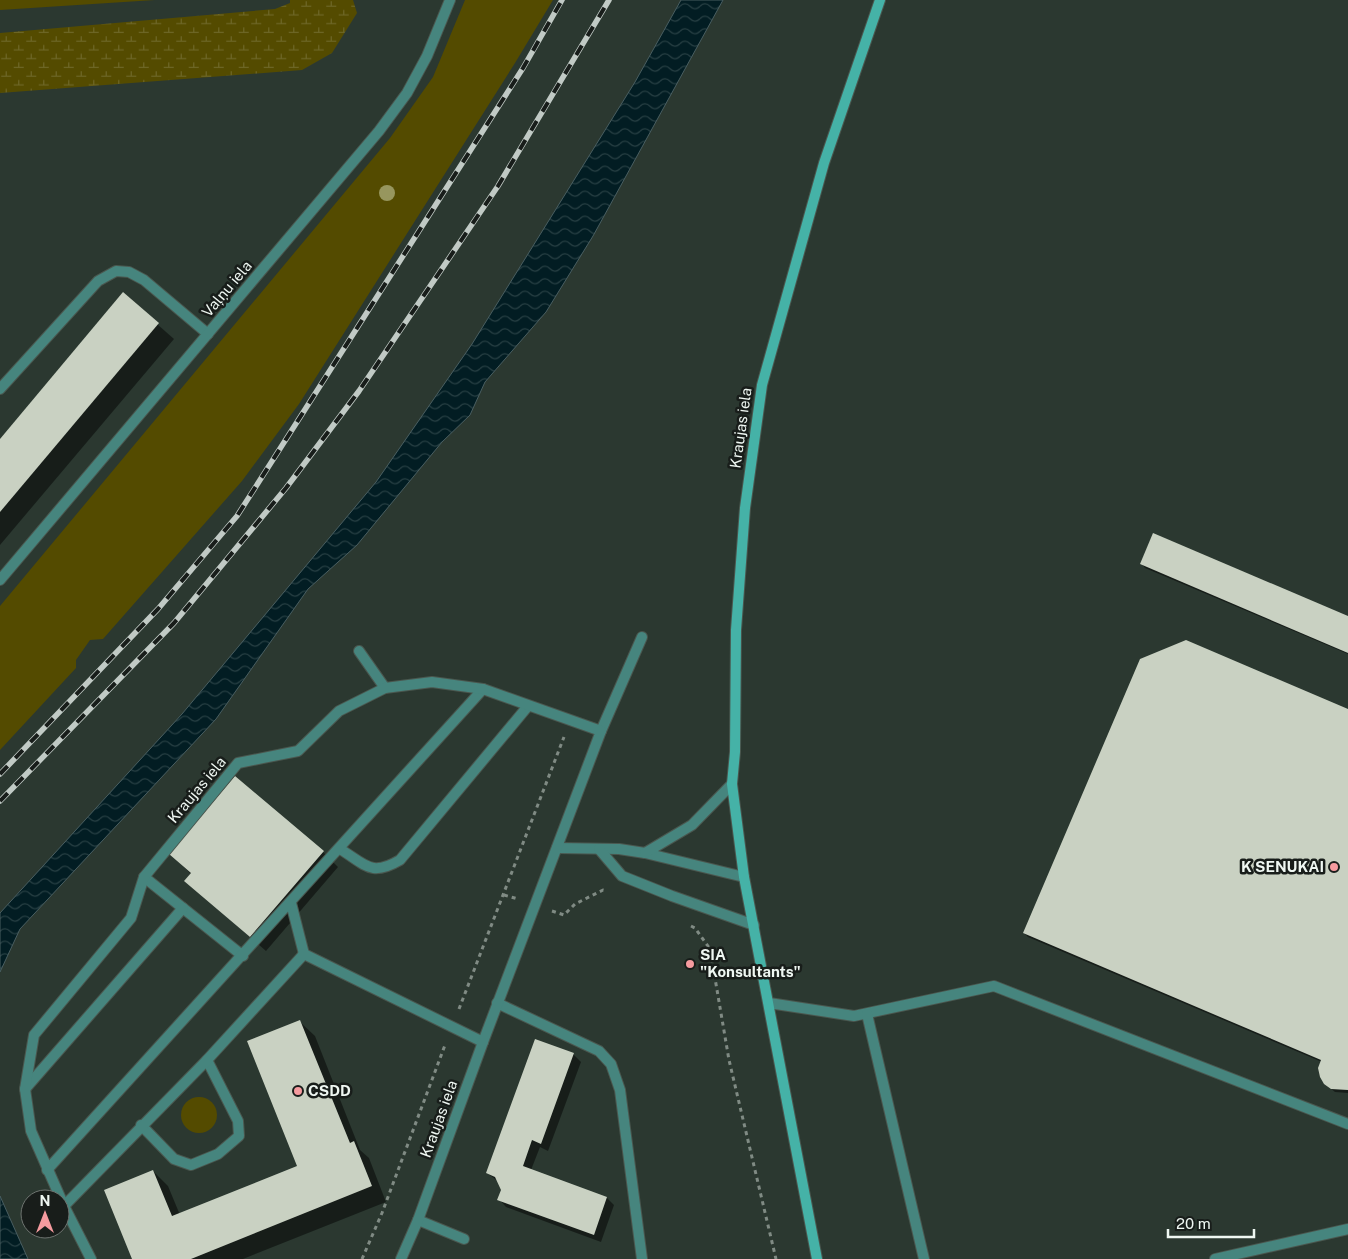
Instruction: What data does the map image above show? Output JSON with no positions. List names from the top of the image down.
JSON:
{
  "streets": {
    "street": ["Vaļņu iela", "Kraujas iela"]
  },
  "places": ["K SENUKAI", "SIA \"Konsultants\"", "CSDD"],
  "scale_bar": "20 m",
  "north": "top"
}
